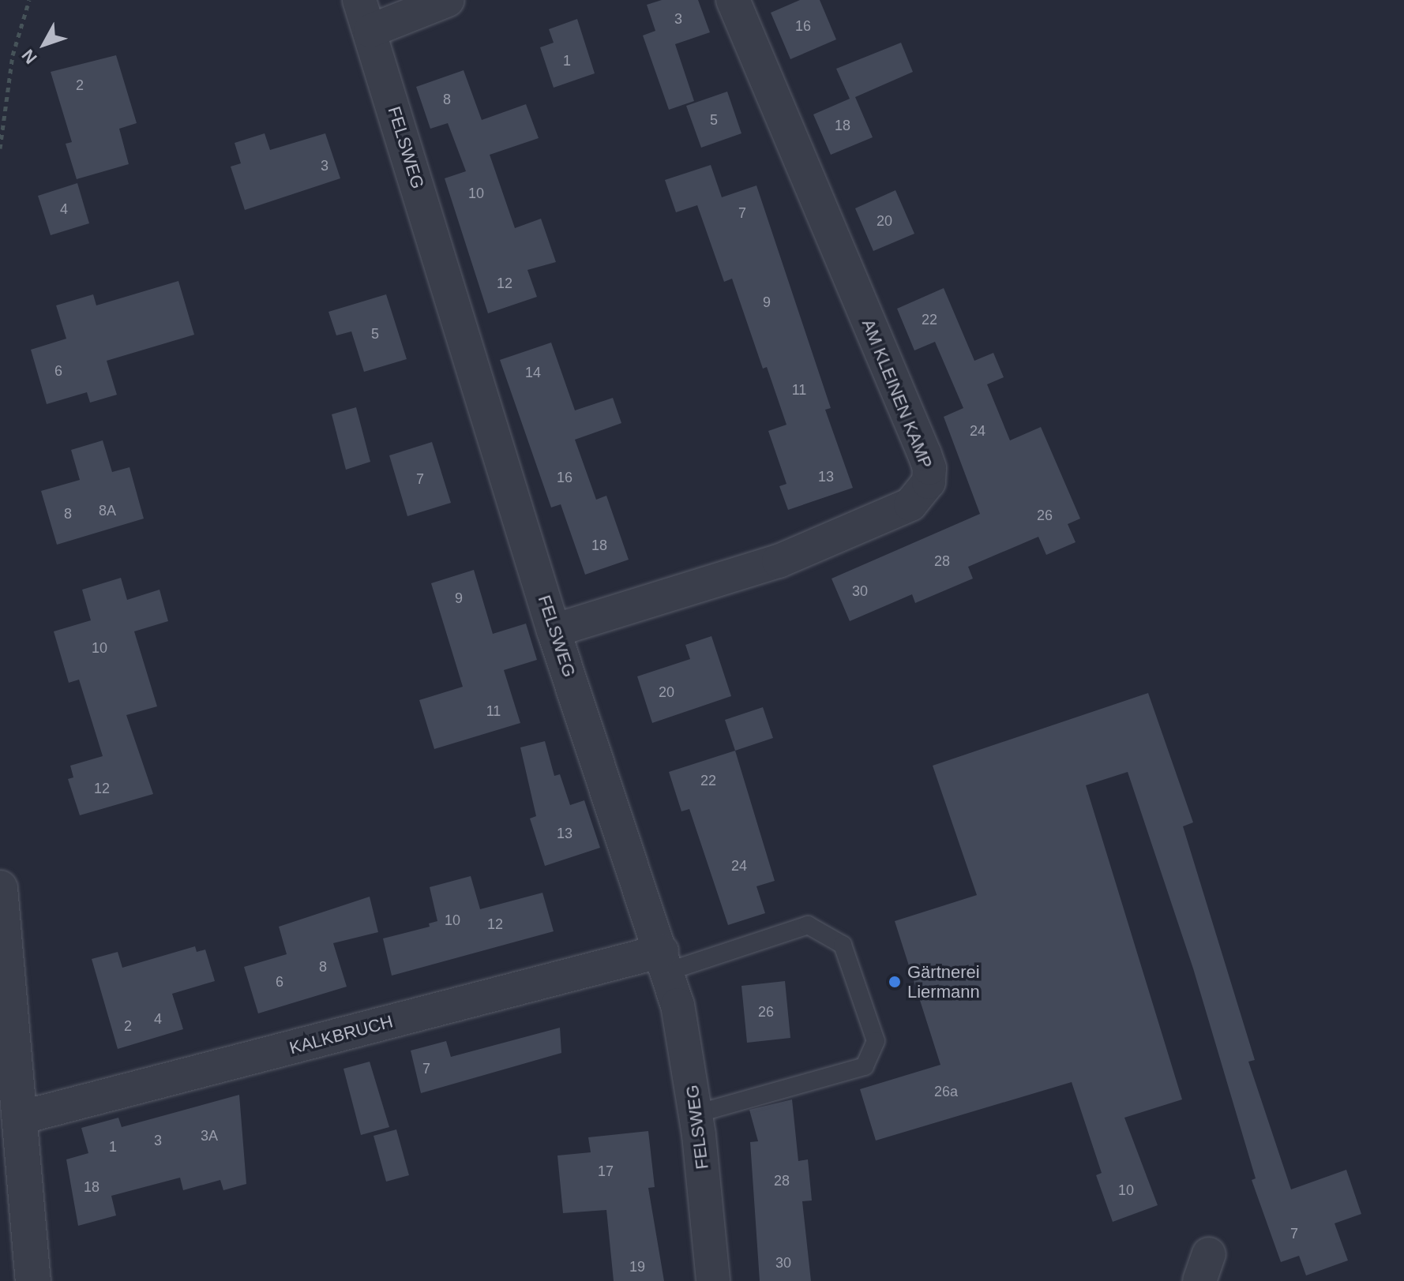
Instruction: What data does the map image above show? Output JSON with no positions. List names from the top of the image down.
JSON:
{
  "streets": {
    "street": ["FELSWEG", "AM KLEINEN KAMP", "KALKBRUCH"]
  },
  "crossings": [
    ["FELSWEG", "AM KLEINEN KAMP"],
    ["FELSWEG", "KALKBRUCH"]
  ],
  "places": ["Gärtnerei Liermann"],
  "house_numbers": [
    "3",
    "16",
    "1",
    "2",
    "8",
    "5",
    "18",
    "3",
    "10",
    "4",
    "7",
    "20",
    "12",
    "9",
    "22",
    "5",
    "6",
    "14",
    "11",
    "24",
    "13",
    "16",
    "7",
    "8A",
    "8",
    "26",
    "18",
    "28",
    "30",
    "9",
    "10",
    "20",
    "11",
    "22",
    "12",
    "13",
    "24",
    "10",
    "12",
    "8",
    "6",
    "26",
    "4",
    "2",
    "7",
    "26a",
    "3A",
    "3",
    "1",
    "17",
    "28",
    "18",
    "10",
    "7",
    "30",
    "19"
  ],
  "north": "bottom left"
}
